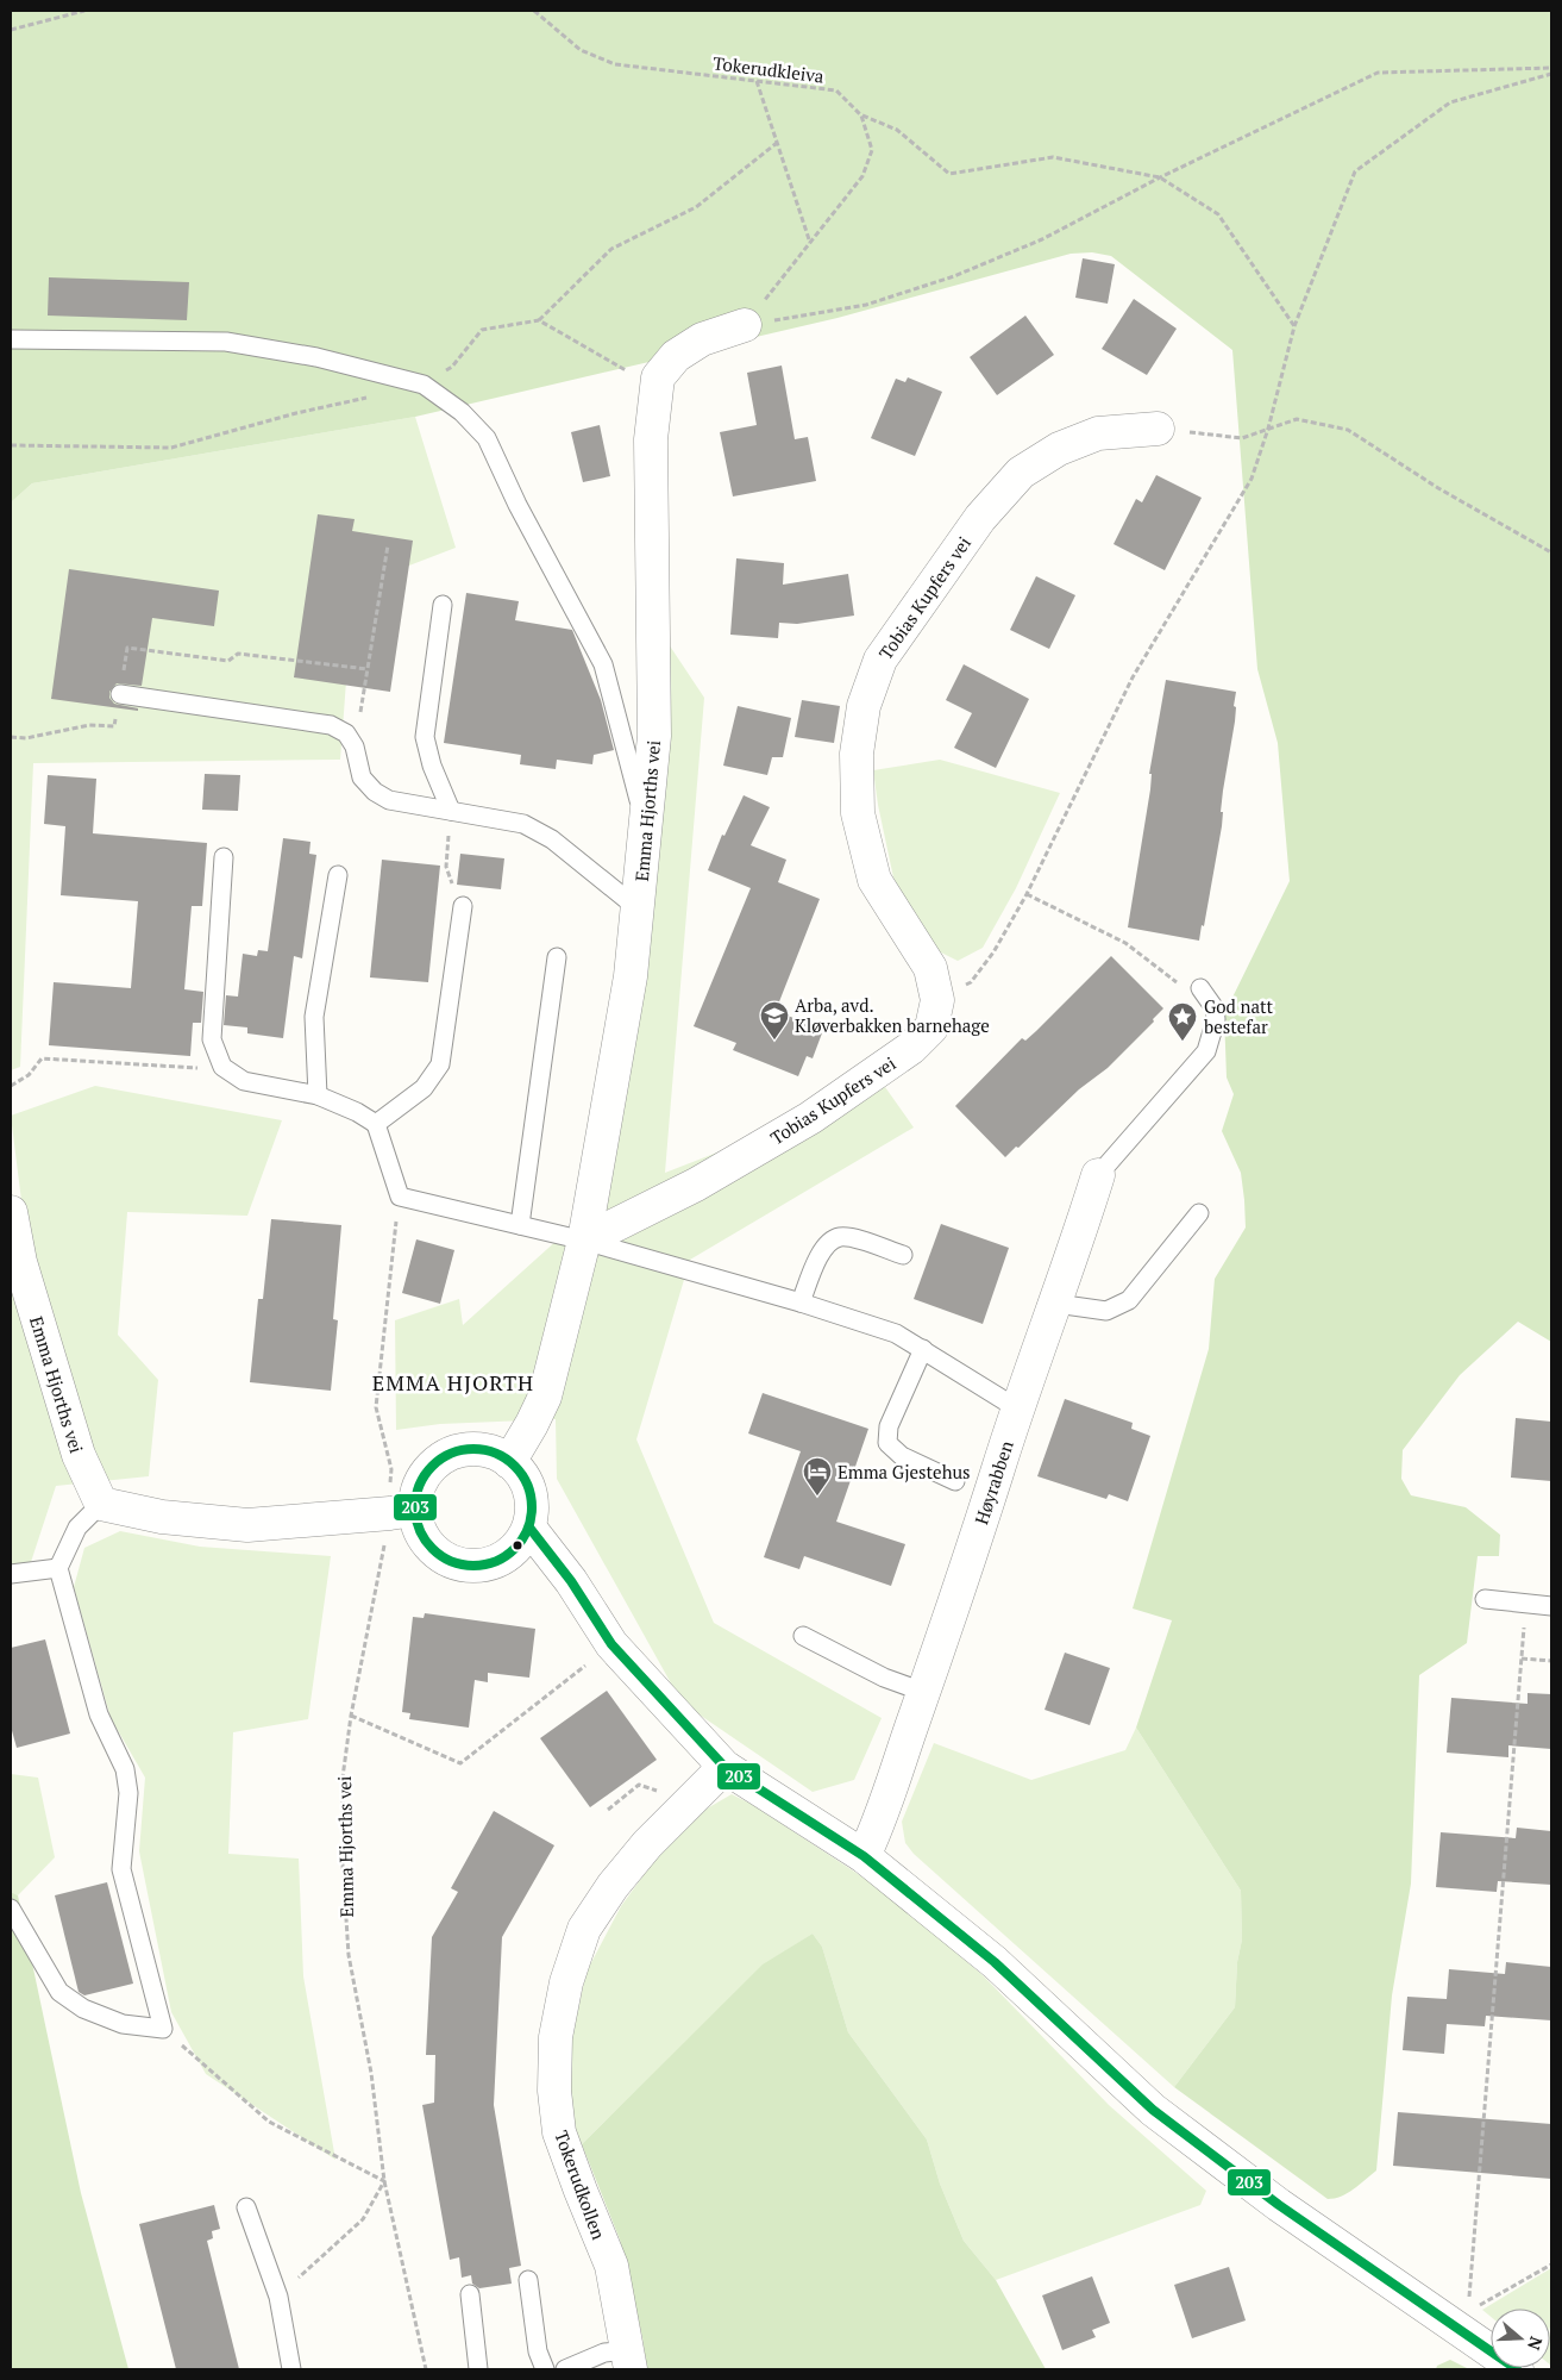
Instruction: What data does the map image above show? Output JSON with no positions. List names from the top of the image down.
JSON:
{
  "streets": {
    "street": [
      "Tobias Kupfers vei",
      "Emma Hjorths vei",
      "Høyrabben",
      "Tokerudkollen"
    ],
    "path": ["Tokerudkleiva"]
  },
  "crossings": [
    ["Tobias Kupfers vei", "Emma Hjorths vei"]
  ],
  "districts": ["EMMA HJORTH"],
  "places": {
    "school or university": ["Arba, avd. Kløverbakken barnehage"],
    "place": ["God natt bestefar"],
    "hotel": ["Emma Gjestehus"]
  },
  "lines": ["transit line 203"],
  "north": "right"
}
